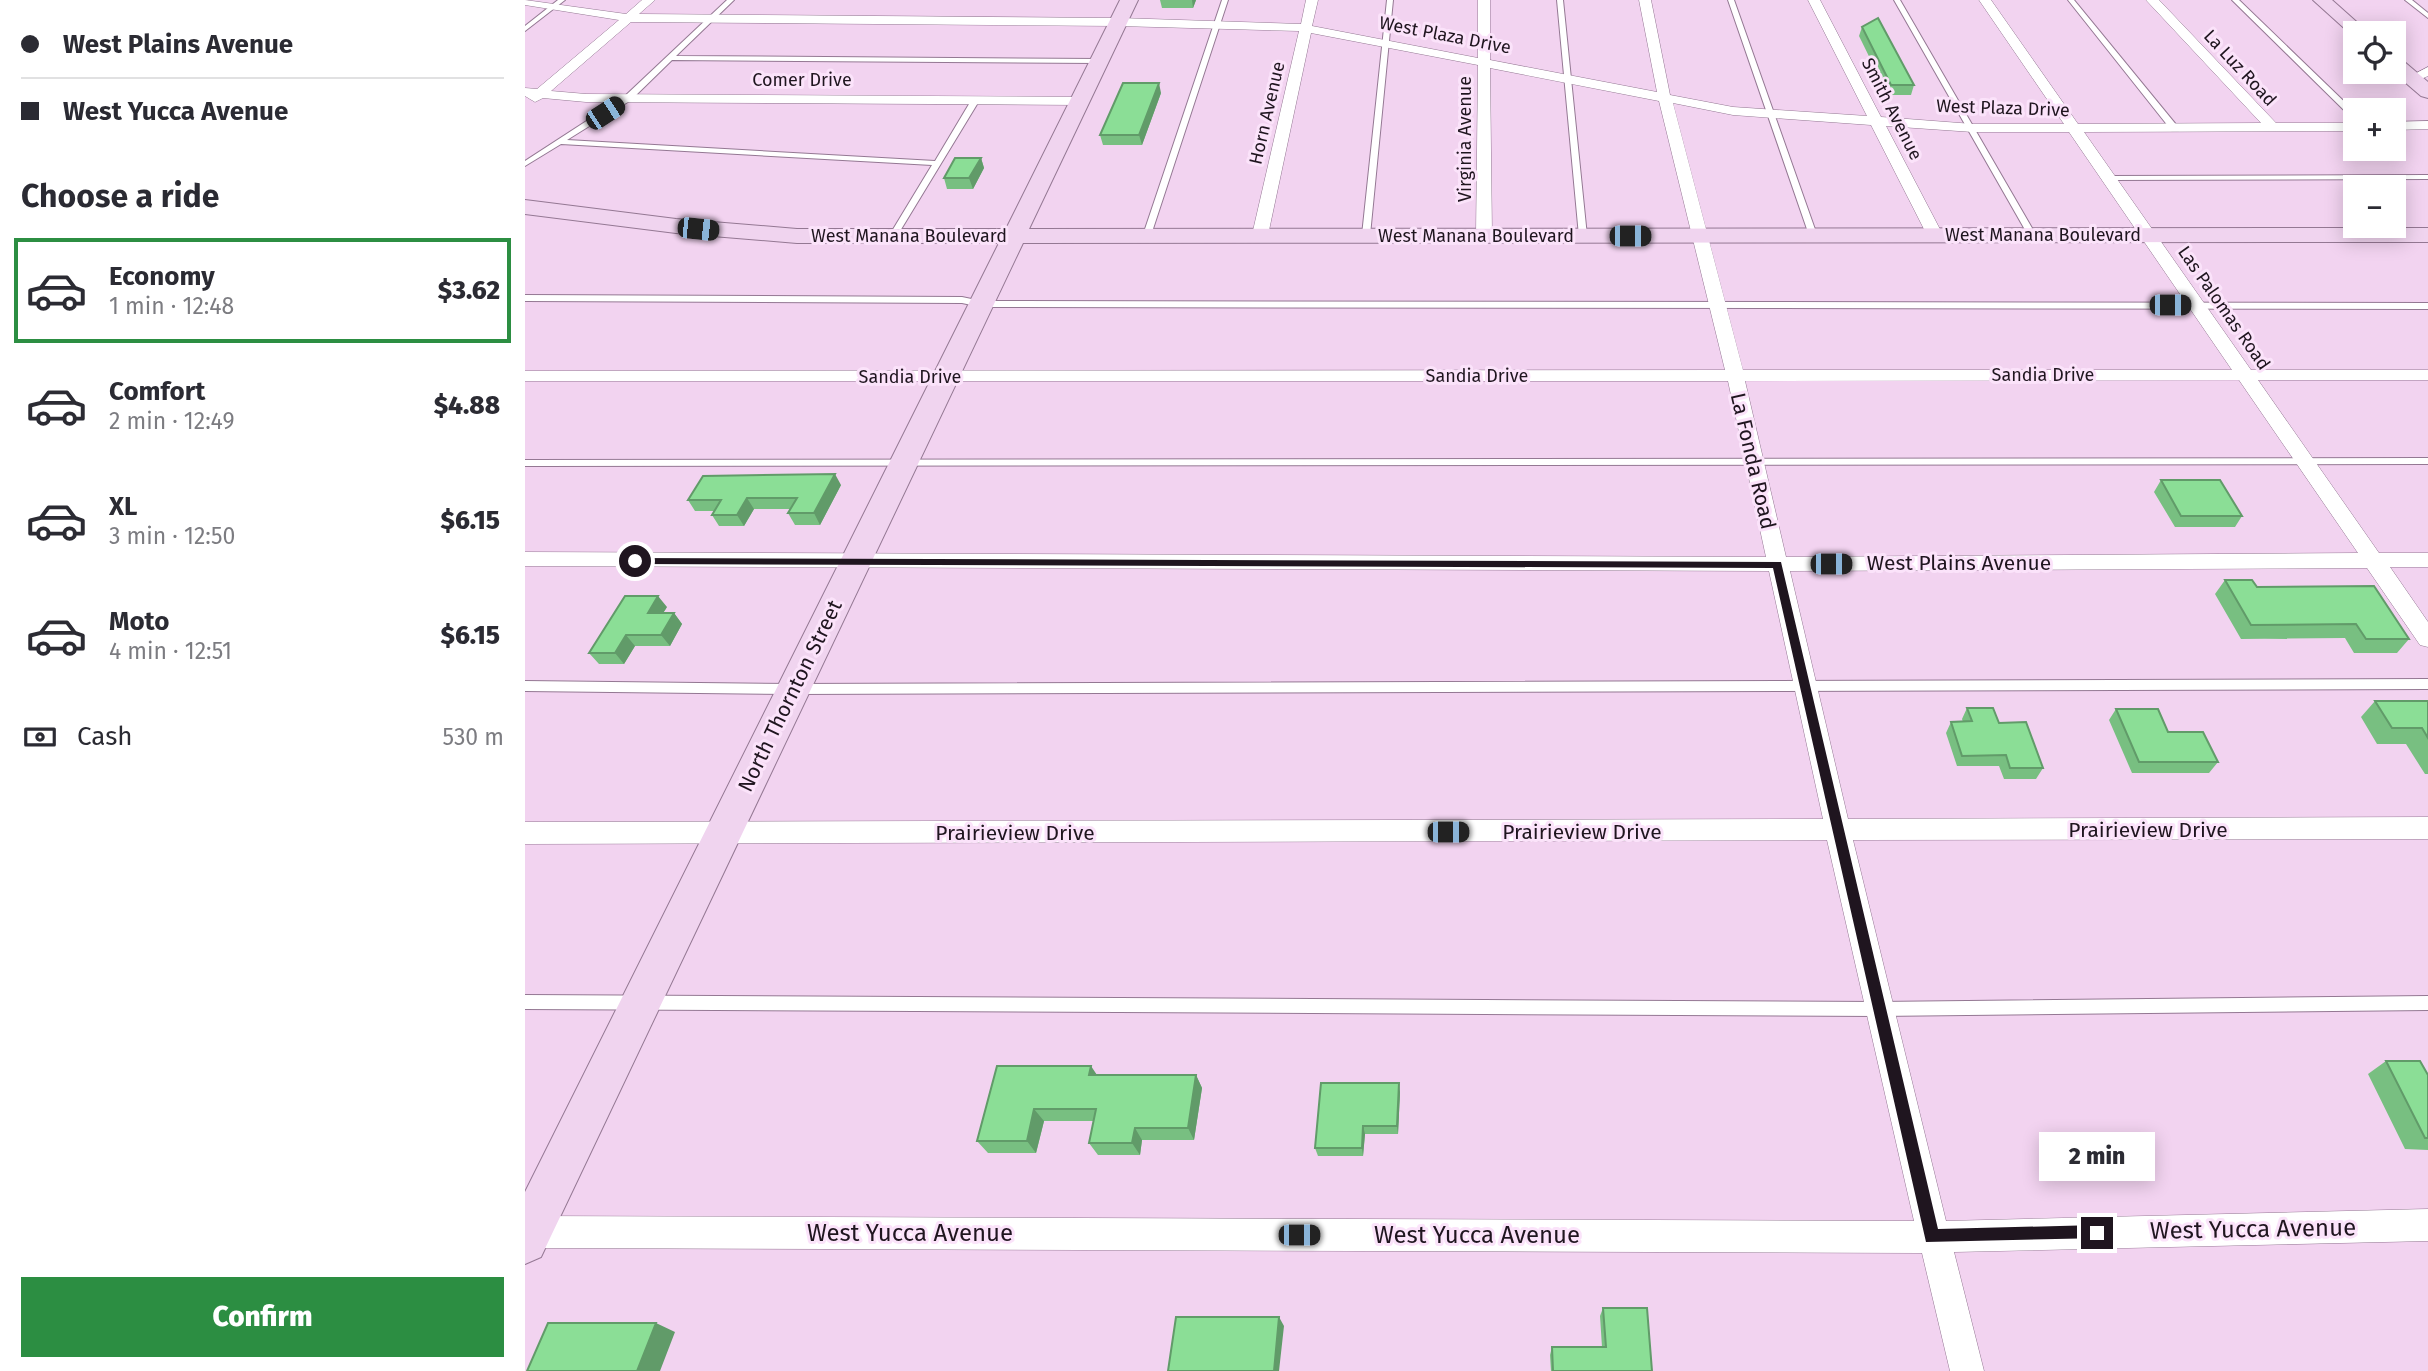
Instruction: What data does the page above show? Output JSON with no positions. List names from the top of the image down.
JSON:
{
  "streets": {
    "street": [
      "West Plaza Drive",
      "La Luz Road",
      "Comer Drive",
      "Smith Avenue",
      "Horn Avenue",
      "Virginia Avenue",
      "West Manana Boulevard",
      "Las Palomas Road",
      "Sandia Drive",
      "La Fonda Road",
      "West Plains Avenue",
      "North Thornton Street",
      "Prairieview Drive",
      "West Yucca Avenue"
    ]
  },
  "crossings": [
    ["West Plaza Drive", "La Luz Road"],
    ["West Plaza Drive", "Smith Avenue"],
    ["West Plaza Drive", "Horn Avenue"],
    ["West Plaza Drive", "Virginia Avenue"],
    ["West Plaza Drive", "Las Palomas Road"],
    ["West Plaza Drive", "La Fonda Road"],
    ["West Plaza Drive", "North Thornton Street"],
    ["Comer Drive", "North Thornton Street"],
    ["Smith Avenue", "West Manana Boulevard"],
    ["Horn Avenue", "West Manana Boulevard"],
    ["Virginia Avenue", "West Manana Boulevard"],
    ["West Manana Boulevard", "Las Palomas Road"],
    ["West Manana Boulevard", "La Fonda Road"],
    ["West Manana Boulevard", "North Thornton Street"],
    ["Las Palomas Road", "Sandia Drive"],
    ["Las Palomas Road", "West Plains Avenue"],
    ["Sandia Drive", "La Fonda Road"],
    ["Sandia Drive", "North Thornton Street"],
    ["La Fonda Road", "West Plains Avenue"],
    ["La Fonda Road", "Prairieview Drive"],
    ["La Fonda Road", "West Yucca Avenue"],
    ["West Plains Avenue", "North Thornton Street"],
    ["North Thornton Street", "Prairieview Drive"],
    ["North Thornton Street", "West Yucca Avenue"]
  ],
  "page": {
    "banner": ["West Plains Avenue", "West Yucca Avenue"],
    "map_buttons": ["+", "−"],
    "heading": "Choose a ride",
    "list": [
      {
        "name": "Economy",
        "note": "1 min · 12:48",
        "value": "$3.62"
      },
      {
        "name": "Comfort",
        "note": "2 min · 12:49",
        "value": "$4.88"
      },
      {
        "name": "XL",
        "note": "3 min · 12:50",
        "value": "$6.15"
      },
      {
        "name": "Moto",
        "note": "4 min · 12:51",
        "value": "$6.15"
      }
    ],
    "pay": ["Cash", "530 m"],
    "bubble": "2 min",
    "buttons": "Confirm"
  }
}
